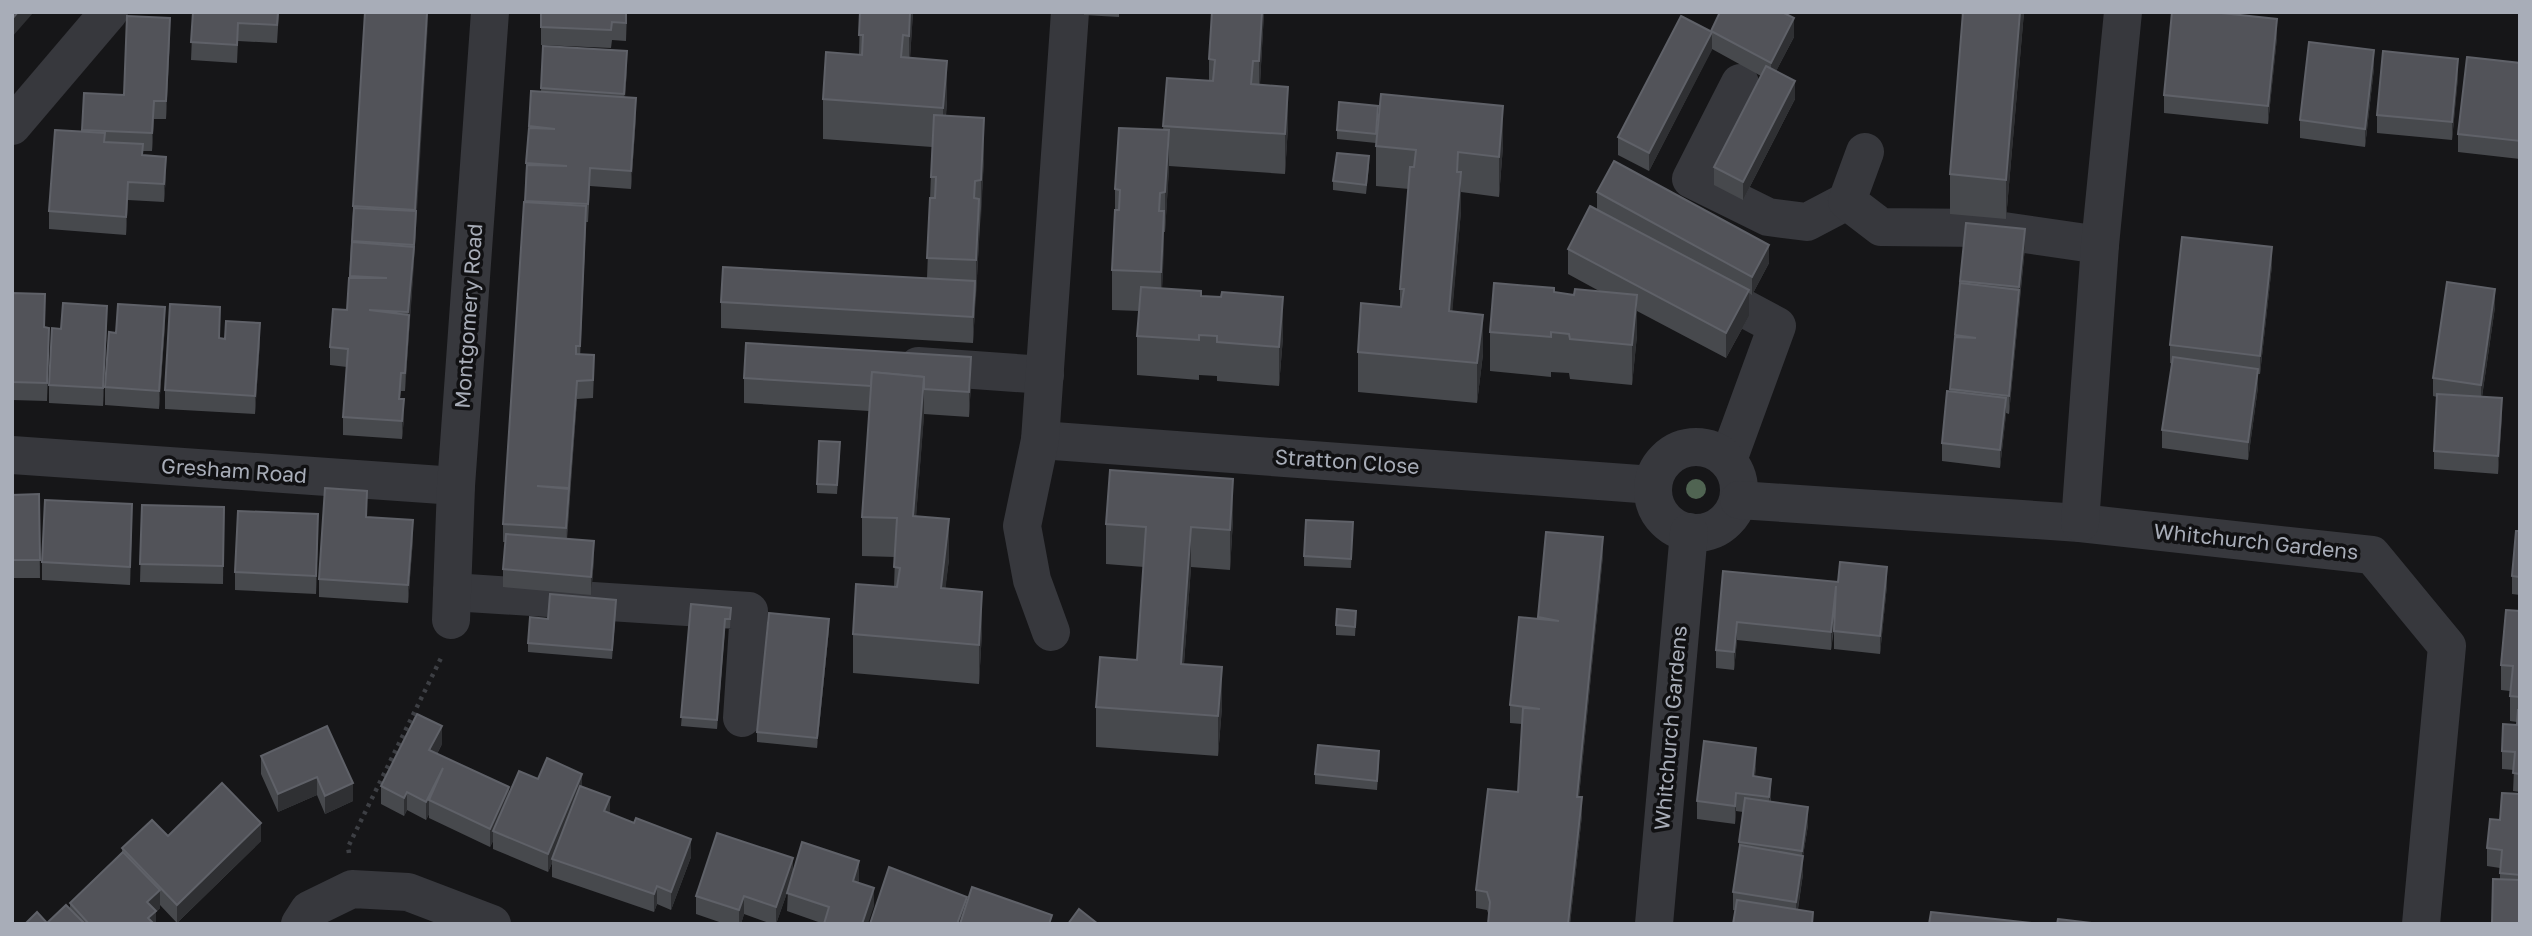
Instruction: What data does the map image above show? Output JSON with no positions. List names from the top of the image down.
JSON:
{
  "streets": {
    "street": [
      "Montgomery Road",
      "Stratton Close",
      "Gresham Road",
      "Whitchurch Gardens"
    ]
  },
  "crossings": [
    ["Montgomery Road", "Gresham Road"],
    ["Stratton Close", "Whitchurch Gardens"]
  ]
}
